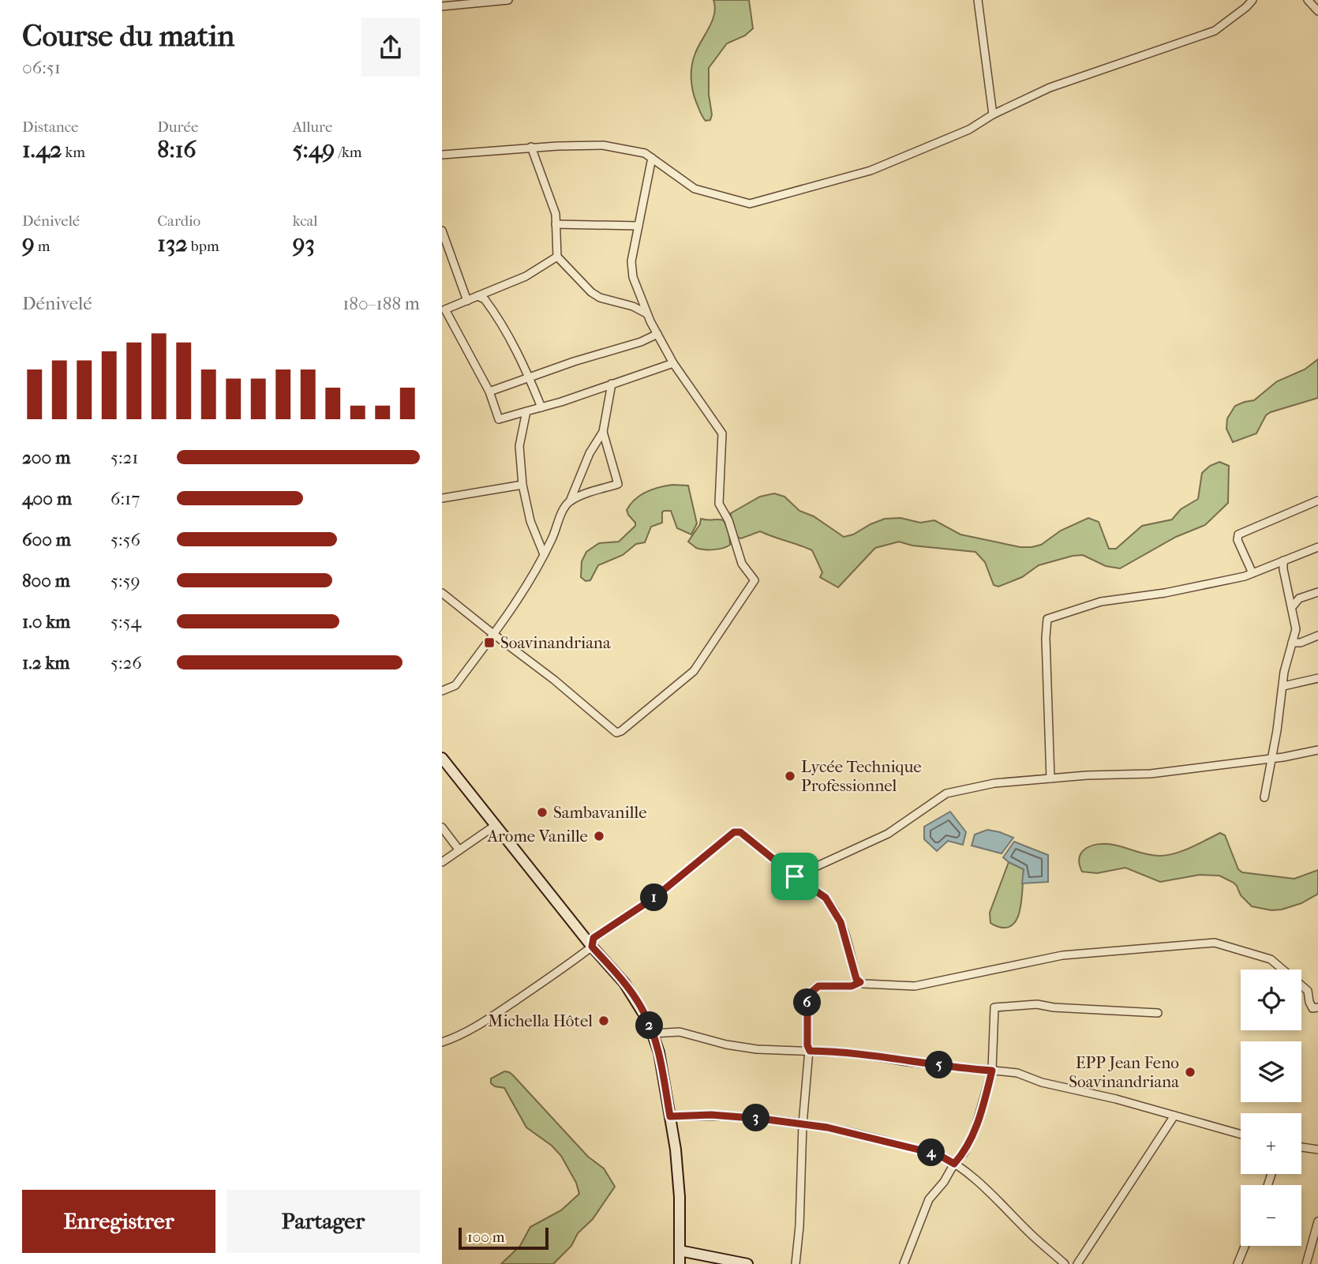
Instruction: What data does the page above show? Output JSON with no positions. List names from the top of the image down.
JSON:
{
  "places": {
    "transit": ["Soavinandriana"],
    "other": [
      "Lycée Technique Professionnel",
      "Sambavanille",
      "Arome Vanille",
      "Michella Hôtel",
      "EPP Jean Feno Soavinandriana"
    ]
  },
  "scale_bar": "100 m",
  "page": {
    "heading": ["Course du matin", "06:51"],
    "stats": [
      ["Distance", "1.42 km"],
      ["Durée", "8:16"],
      ["Allure", "5:49 /km"],
      ["Dénivelé", "9 m"],
      ["Cardio", "132 bpm"],
      ["kcal", "93"]
    ],
    "chart": ["Dénivelé", "180–188 m"],
    "list": [
      {
        "name": "200 m",
        "note": "5:21"
      },
      {
        "name": "400 m",
        "note": "6:17"
      },
      {
        "name": "600 m",
        "note": "5:56"
      },
      {
        "name": "800 m",
        "note": "5:59"
      },
      {
        "name": "1.0 km",
        "note": "5:54"
      },
      {
        "name": "1.2 km",
        "note": "5:26"
      }
    ],
    "pins": [
      "1",
      "6",
      "2",
      "5",
      "3",
      "4"
    ],
    "map_buttons": ["+", "−"],
    "buttons": ["Enregistrer", "Partager"],
    "scale": "100 m"
  }
}
